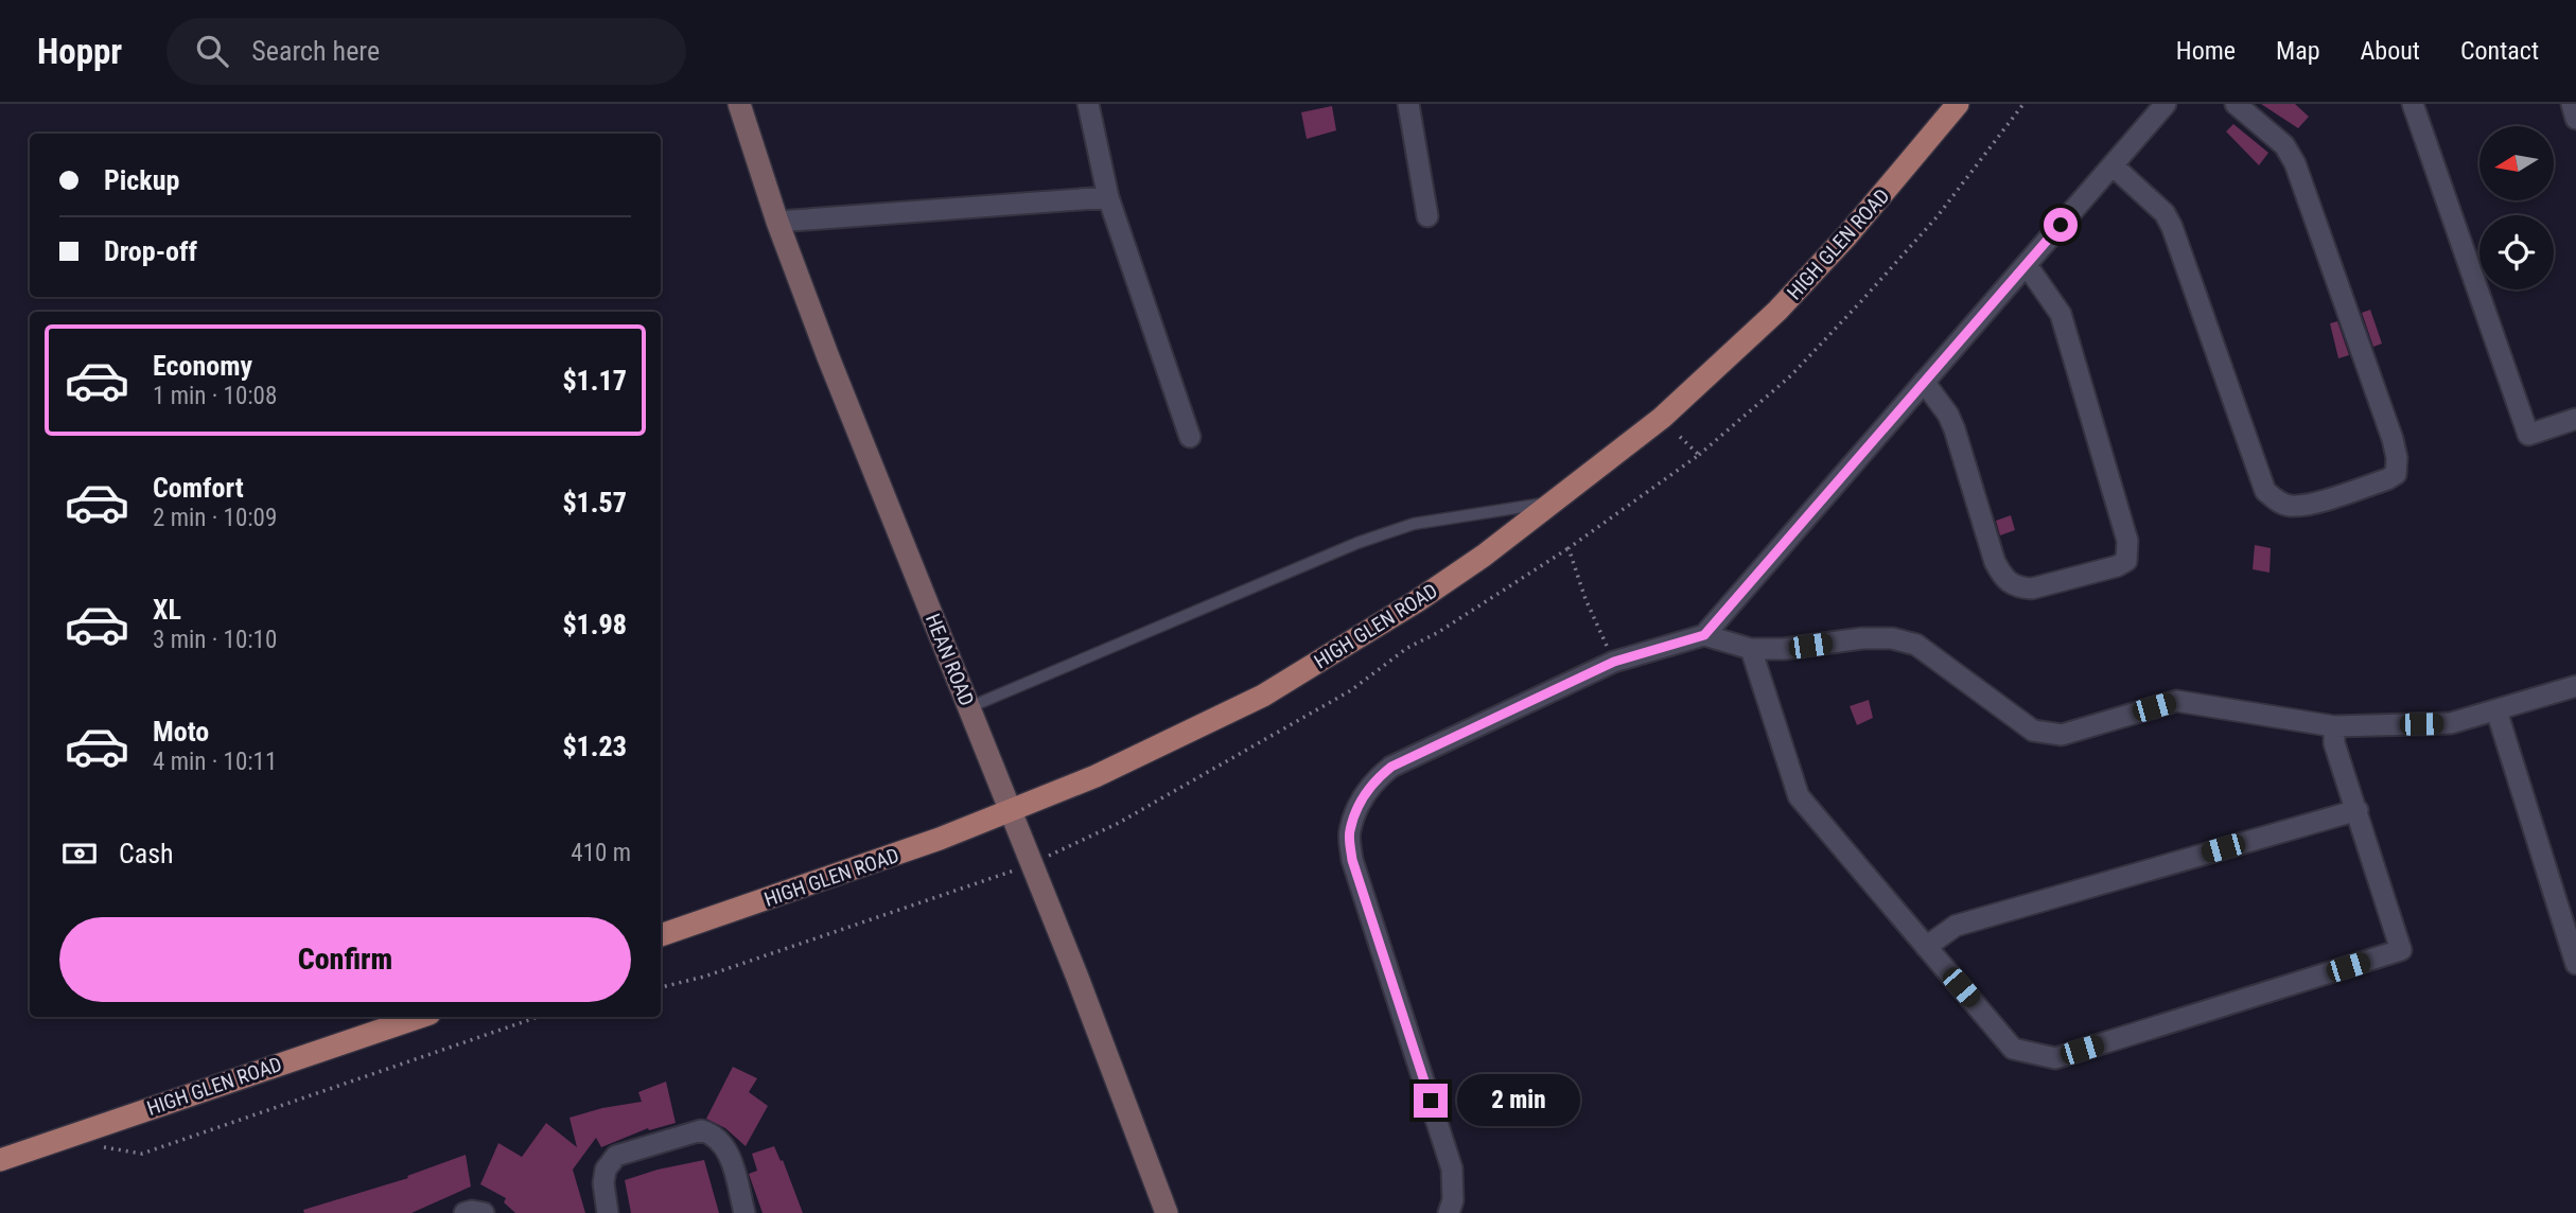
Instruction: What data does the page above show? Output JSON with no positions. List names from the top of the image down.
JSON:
{
  "streets": {
    "main road": ["HIGH GLEN ROAD"],
    "street": ["HEAN ROAD"]
  },
  "crossings": [
    ["HIGH GLEN ROAD", "HEAN ROAD"]
  ],
  "north": "left",
  "page": {
    "header": "Hoppr",
    "search": "Search here",
    "nav": [
      "Home",
      "Map",
      "About",
      "Contact"
    ],
    "banner": ["Pickup", "Drop-off"],
    "list": [
      {
        "name": "Economy",
        "note": "1 min · 10:08",
        "value": "$1.17"
      },
      {
        "name": "Comfort",
        "note": "2 min · 10:09",
        "value": "$1.57"
      },
      {
        "name": "XL",
        "note": "3 min · 10:10",
        "value": "$1.98"
      },
      {
        "name": "Moto",
        "note": "4 min · 10:11",
        "value": "$1.23"
      }
    ],
    "pay": ["Cash", "410 m"],
    "buttons": "Confirm",
    "bubble": "2 min"
  }
}
